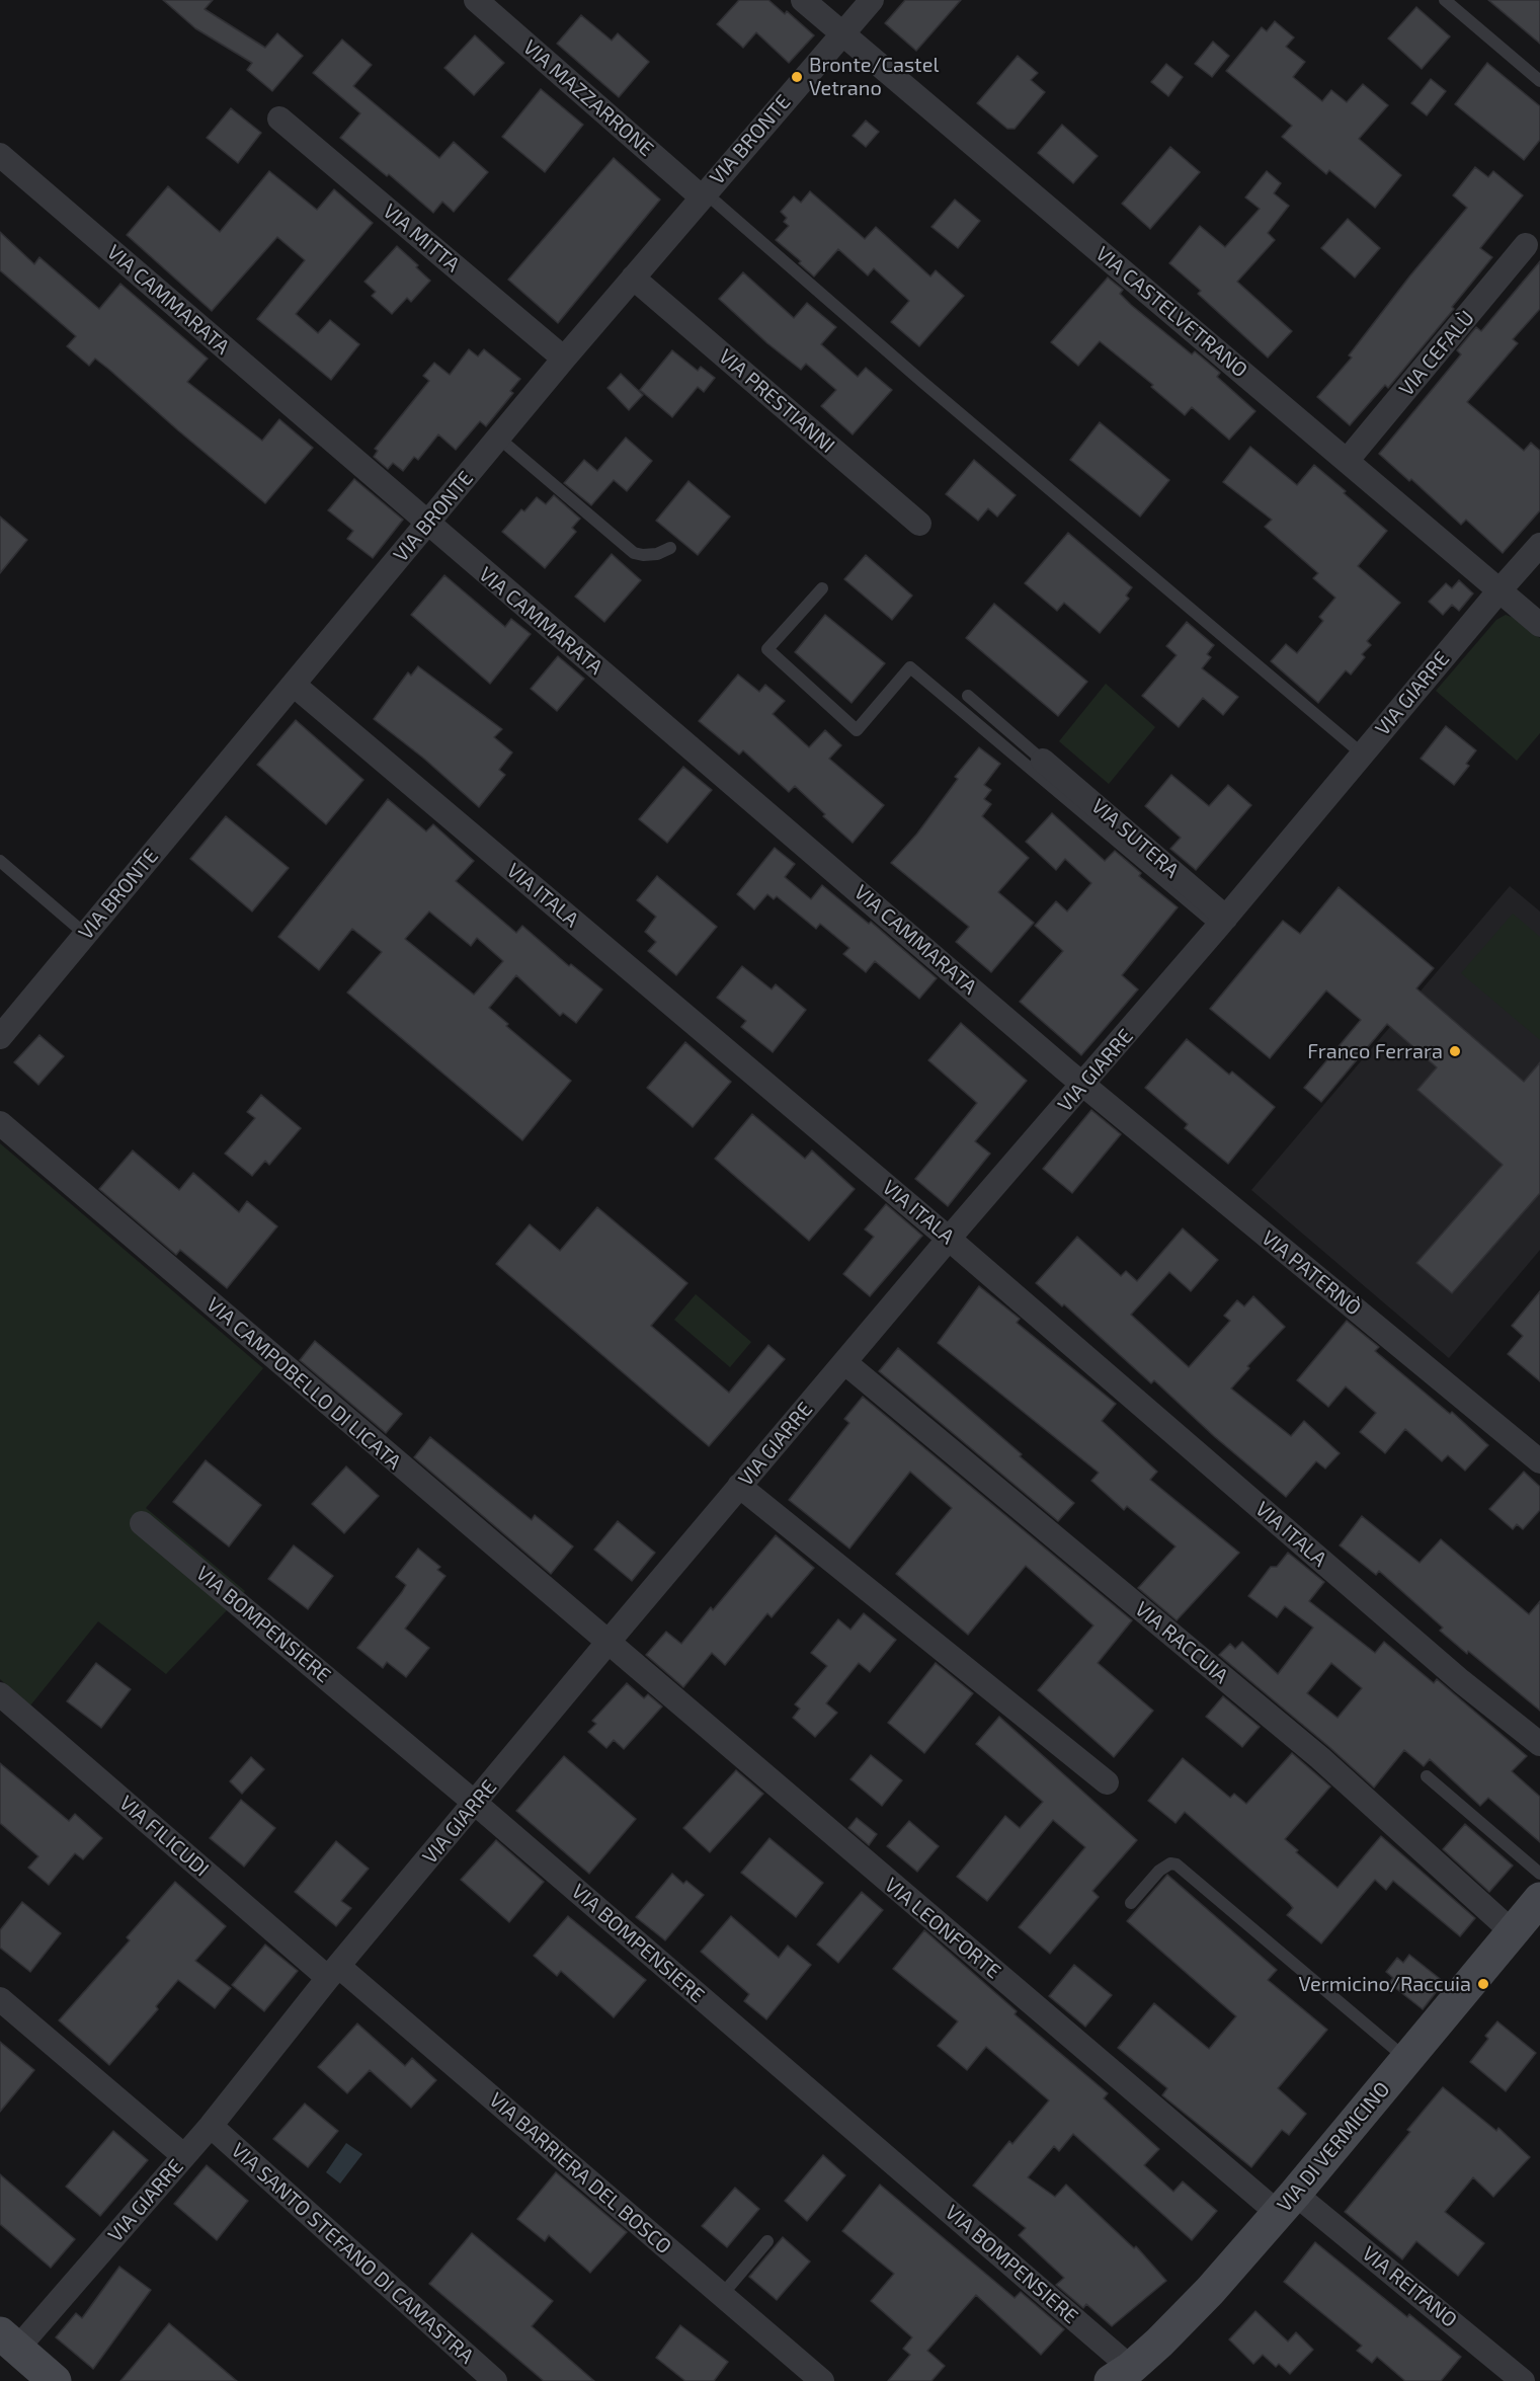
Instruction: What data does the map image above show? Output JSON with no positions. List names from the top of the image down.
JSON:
{
  "streets": {
    "main road": ["VIA DI VERMICINO"],
    "street": [
      "VIA MAZZARRONE",
      "VIA BRONTE",
      "VIA MITTA",
      "VIA CAMMARATA",
      "VIA CASTELVETRANO",
      "VIA CEFALÙ",
      "VIA PRESTIANNI",
      "VIA GIARRE",
      "VIA SUTERA",
      "VIA ITALA",
      "VIA PATERNÒ",
      "VIA CAMPOBELLO DI LICATA",
      "VIA BOMPENSIERE",
      "VIA RACCUIA",
      "VIA FILICUDI",
      "VIA LEONFORTE",
      "VIA BARRIERA DEL BOSCO",
      "VIA SANTO STEFANO DI CAMASTRA",
      "VIA REITANO"
    ]
  },
  "crossings": [
    ["VIA MAZZARRONE", "VIA BRONTE"],
    ["VIA BRONTE", "VIA MITTA"],
    ["VIA BRONTE", "VIA CAMMARATA"],
    ["VIA BRONTE", "VIA CASTELVETRANO"],
    ["VIA BRONTE", "VIA PRESTIANNI"],
    ["VIA BRONTE", "VIA ITALA"],
    ["VIA CAMMARATA", "VIA GIARRE"],
    ["VIA CAMMARATA", "VIA PATERNÒ"],
    ["VIA CASTELVETRANO", "VIA CEFALÙ"],
    ["VIA CASTELVETRANO", "VIA GIARRE"],
    ["VIA GIARRE", "VIA SUTERA"],
    ["VIA GIARRE", "VIA ITALA"],
    ["VIA GIARRE", "VIA PATERNÒ"],
    ["VIA GIARRE", "VIA CAMPOBELLO DI LICATA"],
    ["VIA GIARRE", "VIA BOMPENSIERE"],
    ["VIA GIARRE", "VIA RACCUIA"],
    ["VIA GIARRE", "VIA FILICUDI"],
    ["VIA GIARRE", "VIA LEONFORTE"],
    ["VIA GIARRE", "VIA BARRIERA DEL BOSCO"],
    ["VIA GIARRE", "VIA SANTO STEFANO DI CAMASTRA"],
    ["VIA CAMPOBELLO DI LICATA", "VIA LEONFORTE"],
    ["VIA BOMPENSIERE", "VIA DI VERMICINO"],
    ["VIA RACCUIA", "VIA DI VERMICINO"],
    ["VIA FILICUDI", "VIA BARRIERA DEL BOSCO"],
    ["VIA LEONFORTE", "VIA DI VERMICINO"],
    ["VIA LEONFORTE", "VIA REITANO"],
    ["VIA DI VERMICINO", "VIA REITANO"]
  ],
  "places": ["Bronte/Castel Vetrano", "Franco Ferrara", "Vermicino/Raccuia"]
}
